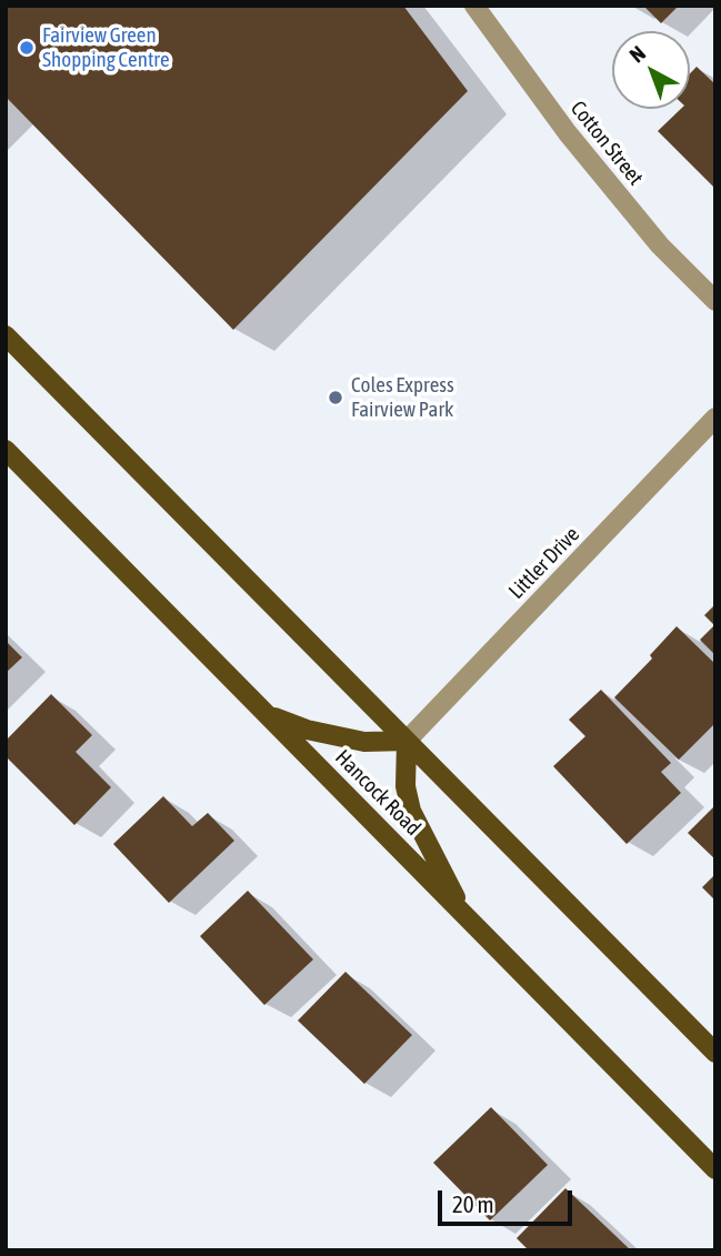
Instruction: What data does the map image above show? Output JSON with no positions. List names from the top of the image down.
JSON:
{
  "streets": {
    "main road": ["Hancock Road"],
    "street": ["Cotton Street", "Littler Drive"]
  },
  "places": ["Fairview Green Shopping Centre", "Coles Express Fairview Park"],
  "scale_bar": "20 m",
  "north": "top left"
}
